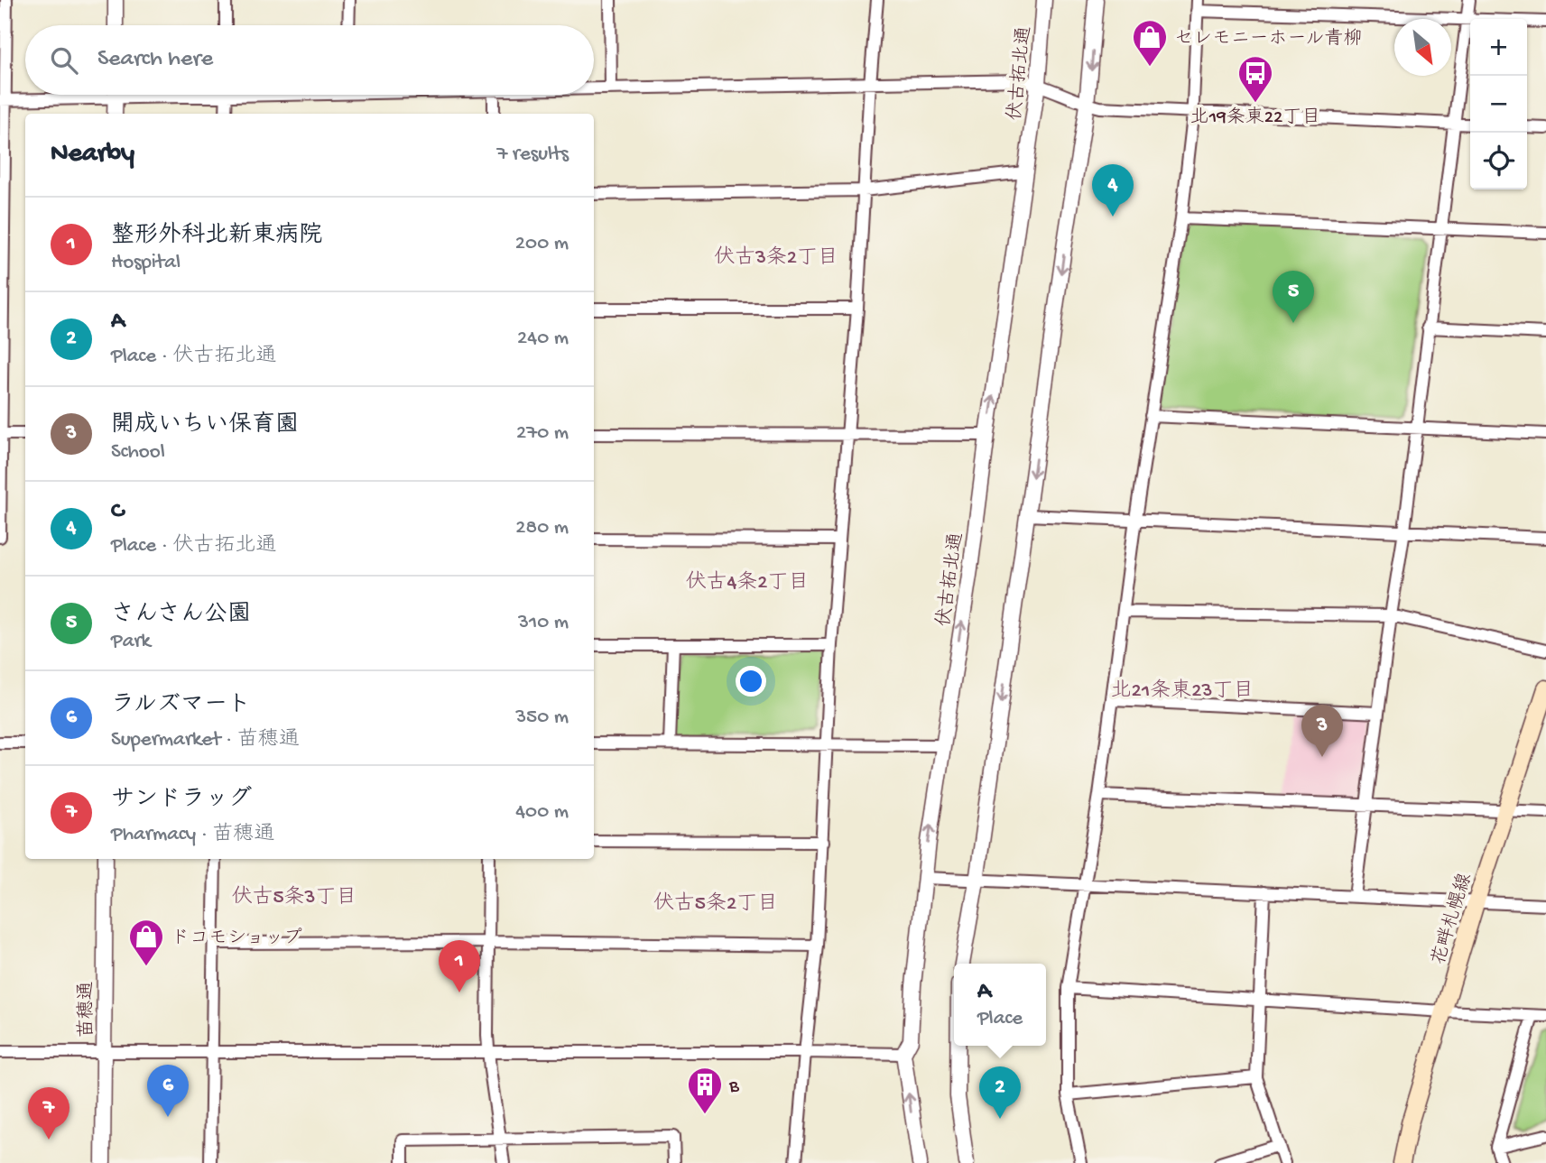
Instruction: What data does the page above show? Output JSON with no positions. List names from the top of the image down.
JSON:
{
  "streets": {
    "main road": ["花畔札幌線"],
    "street": ["伏古拓北通", "苗穂通"]
  },
  "districts": [
    "伏古3条2丁目",
    "伏古4条2丁目",
    "北21条東23丁目",
    "伏古5条3丁目",
    "伏古5条2丁目"
  ],
  "places": {
    "shop": ["セレモニーホール青柳", "ドコモショップ"],
    "bus stop": ["北19条東22丁目"],
    "building": ["B"]
  },
  "north": "bottom right",
  "page": {
    "map_buttons": ["+", "−"],
    "search": "Search here",
    "heading": ["Nearby", "7 results"],
    "pins": [
      "4",
      "5",
      "3",
      "1",
      "6",
      "2",
      "7"
    ],
    "list": [
      {
        "mark": "1",
        "name": "整形外科北新東病院",
        "note": "Hospital",
        "value": "200 m"
      },
      {
        "mark": "2",
        "name": "A",
        "note": "Place · 伏古拓北通",
        "value": "240 m"
      },
      {
        "mark": "3",
        "name": "開成いちい保育園",
        "note": "School",
        "value": "270 m"
      },
      {
        "mark": "4",
        "name": "C",
        "note": "Place · 伏古拓北通",
        "value": "280 m"
      },
      {
        "mark": "5",
        "name": "さんさん公園",
        "note": "Park",
        "value": "310 m"
      },
      {
        "mark": "6",
        "name": "ラルズマート",
        "note": "Supermarket · 苗穂通",
        "value": "350 m"
      },
      {
        "mark": "7",
        "name": "サンドラッグ",
        "note": "Pharmacy · 苗穂通",
        "value": "400 m"
      }
    ],
    "popup": ["A", "Place"]
  }
}
